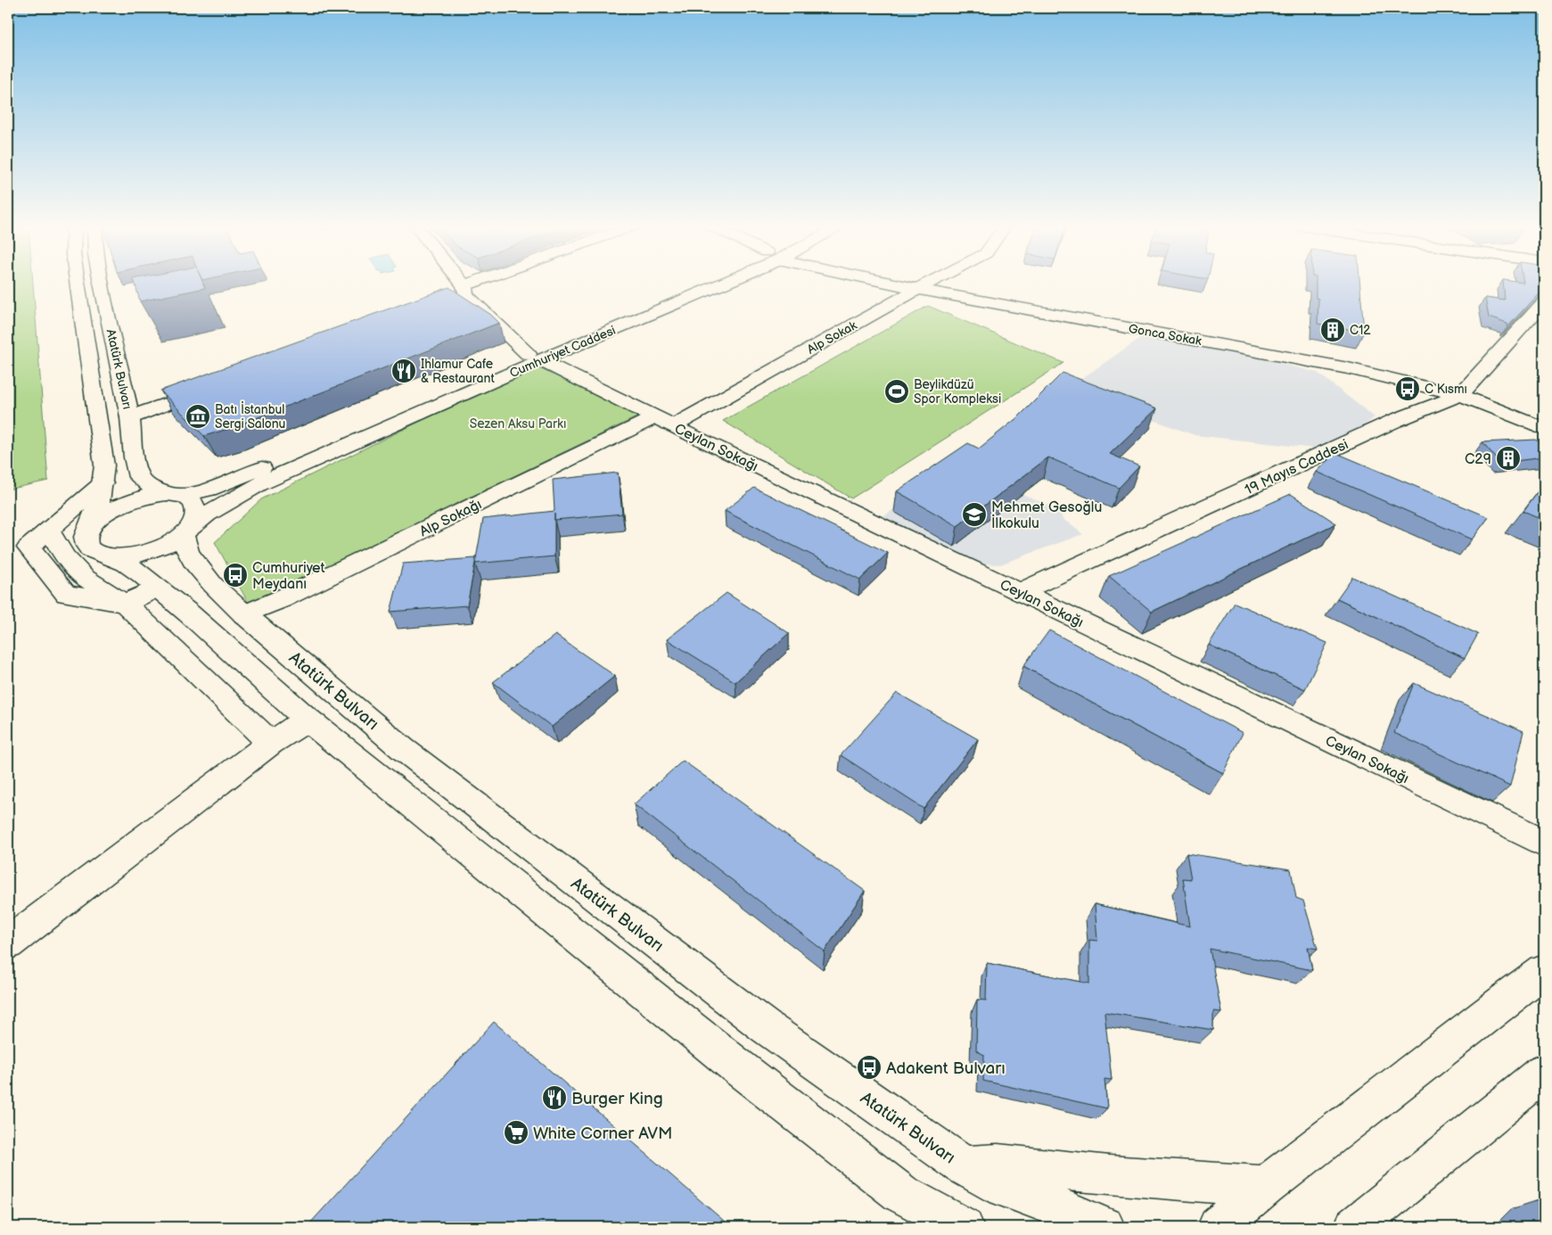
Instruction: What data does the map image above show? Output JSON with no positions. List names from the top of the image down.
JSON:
{
  "streets": {
    "street": [
      "Gonca Sokak",
      "Alp Sokak",
      "Cumhuriyet Caddesi",
      "Atatürk Bulvarı",
      "Ceylan Sokağı",
      "19 Mayıs Caddesi",
      "Alp Sokağı"
    ]
  },
  "crossings": [
    ["Gonca Sokak", "Alp Sokak"],
    ["Gonca Sokak", "19 Mayıs Caddesi"],
    ["Alp Sokak", "Ceylan Sokağı"],
    ["Alp Sokak", "Alp Sokağı"],
    ["Cumhuriyet Caddesi", "Atatürk Bulvarı"],
    ["Cumhuriyet Caddesi", "Ceylan Sokağı"],
    ["Atatürk Bulvarı", "Alp Sokağı"],
    ["Ceylan Sokağı", "19 Mayıs Caddesi"],
    ["Ceylan Sokağı", "Alp Sokağı"]
  ],
  "parks": ["Sezen Aksu Parkı"],
  "places": {
    "building": ["C12", "C29"],
    "restaurant": ["Ihlamur Cafe & Restaurant", "Burger King"],
    "bus stop": ["C Kısmı", "Cumhuriyet Meydanı", "Adakent Bulvarı"],
    "sports": ["Beylikdüzü Spor Kompleksi"],
    "museum": ["Batı İstanbul Sergi Salonu"],
    "school or university": ["Mehmet Gesoğlu İlkokulu"],
    "supermarket": ["White Corner AVM"]
  }
}
